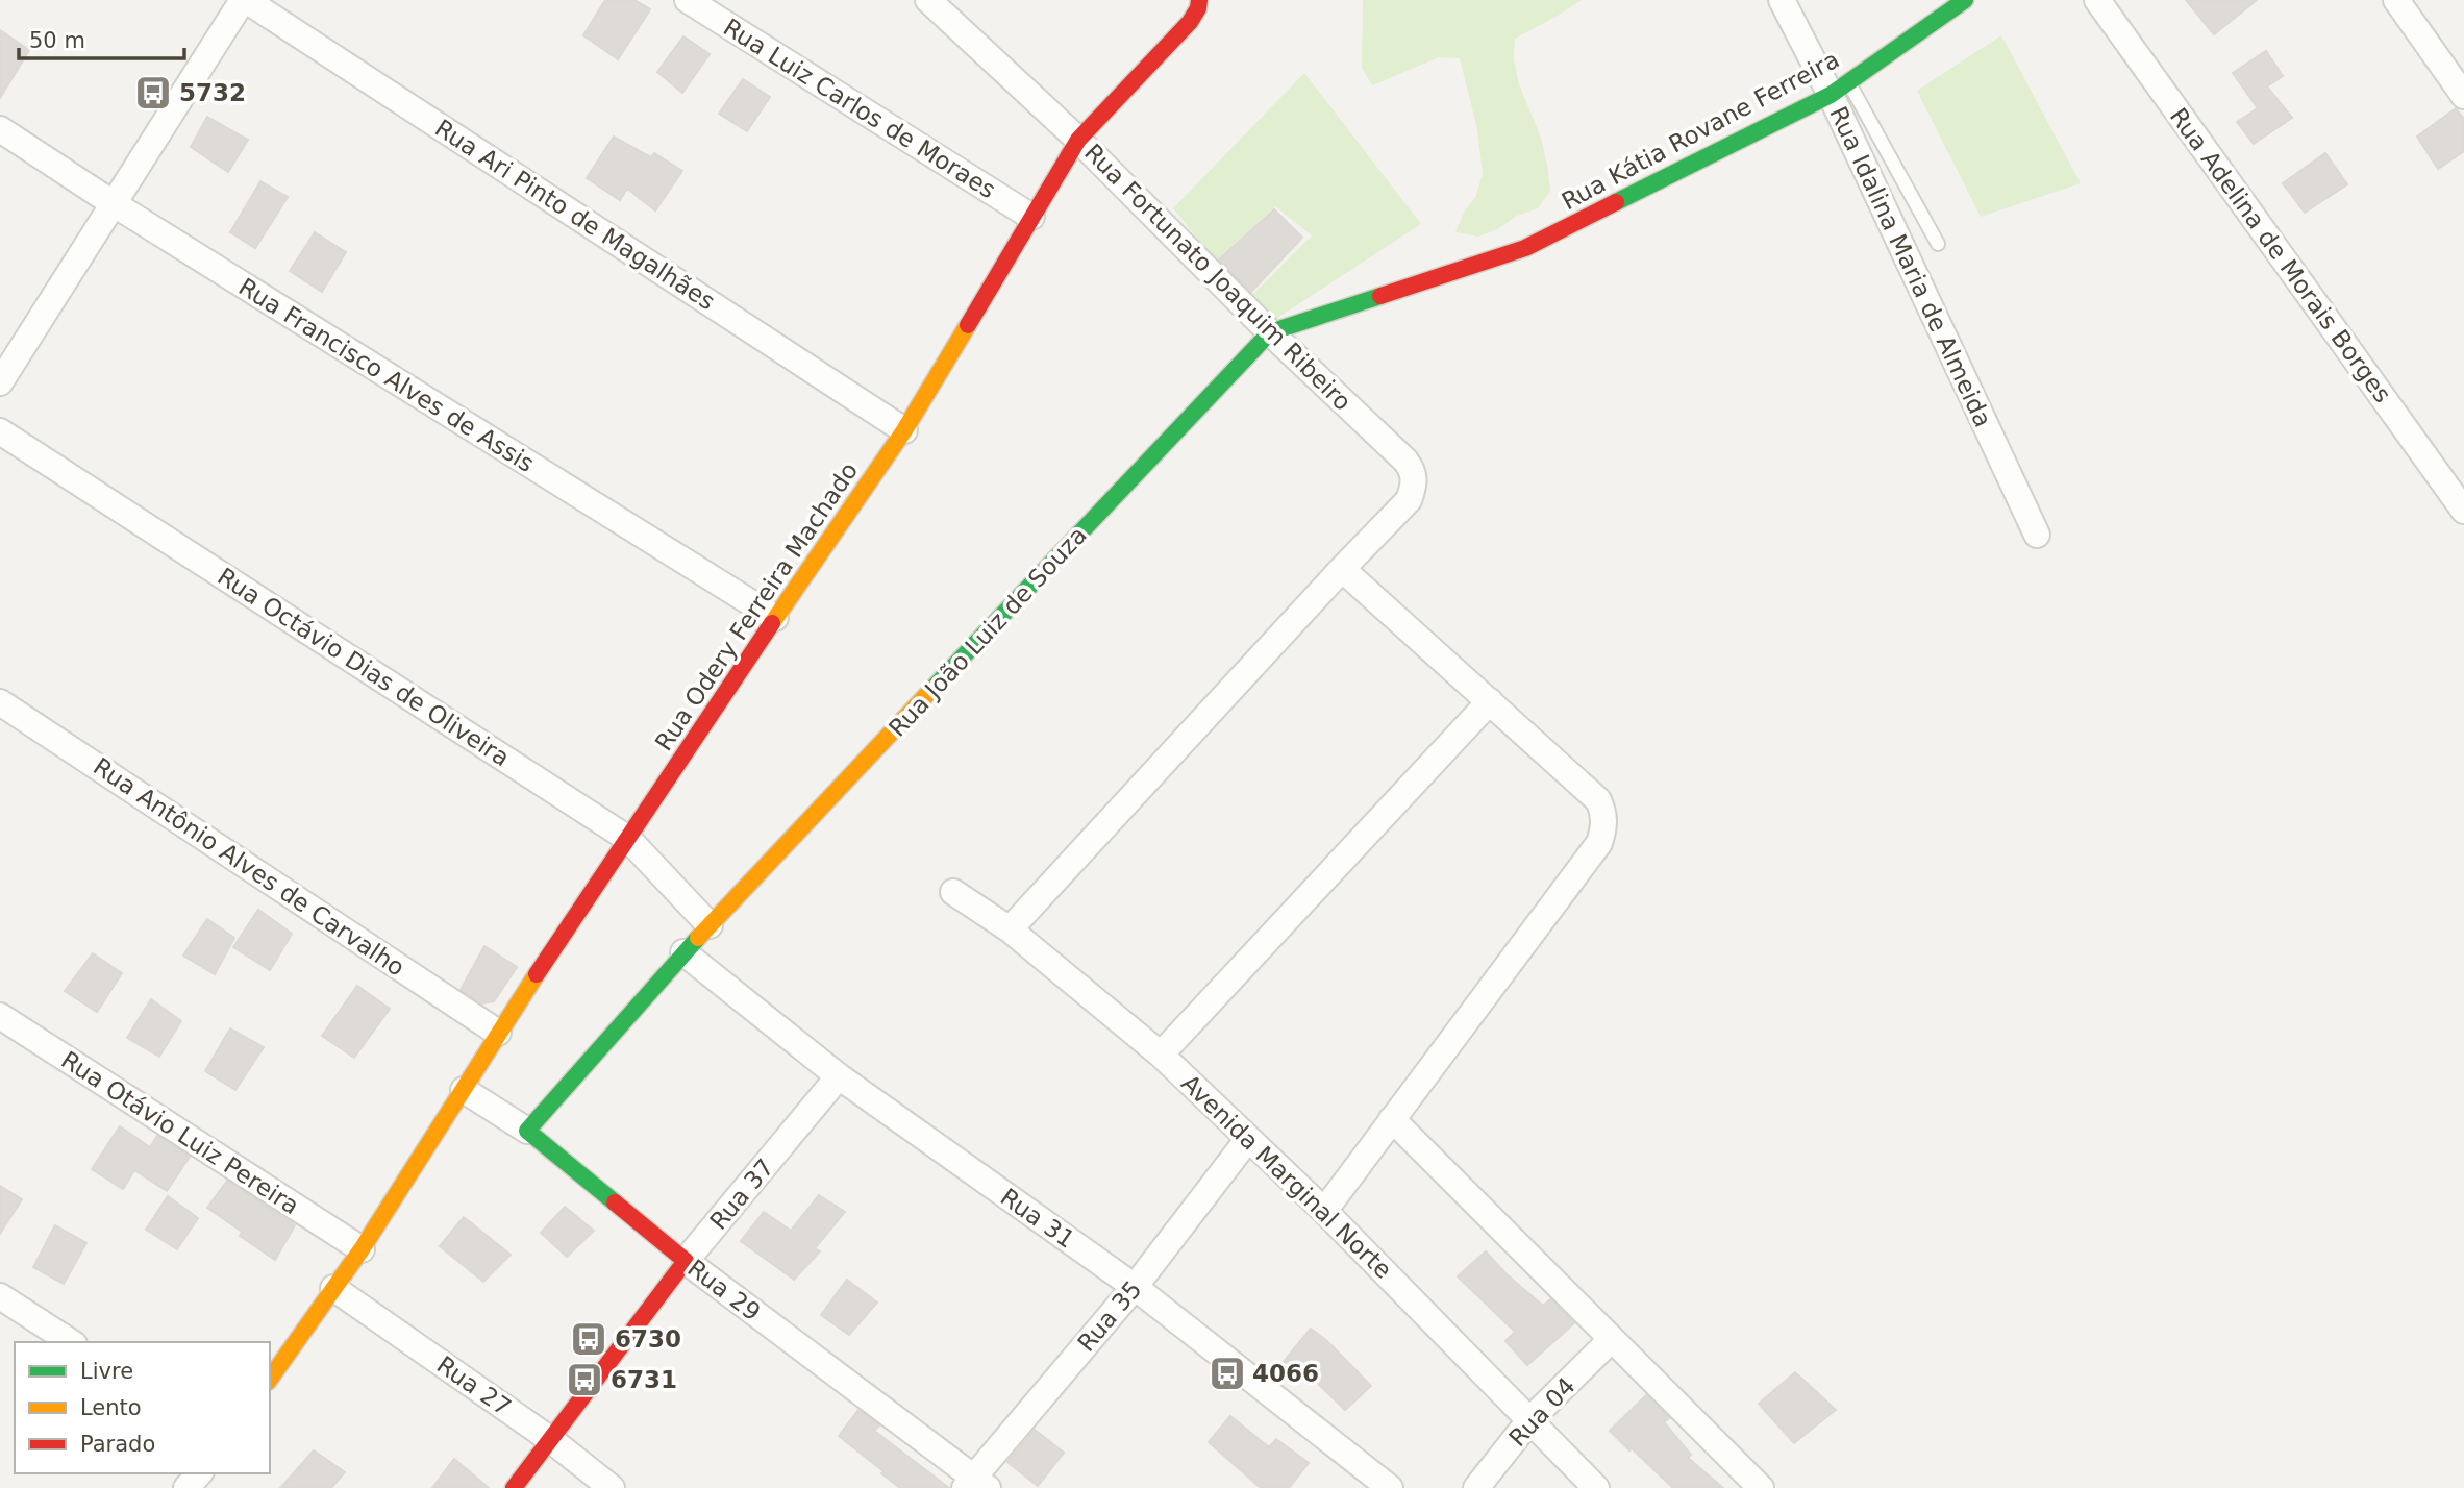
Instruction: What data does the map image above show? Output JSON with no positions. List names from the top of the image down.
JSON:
{
  "streets": {
    "street": [
      "Rua Luiz Carlos de Moraes",
      "Rua Kátia Rovane Ferreira",
      "Rua Ari Pinto de Magalhães",
      "Rua Adelina de Morais Borges",
      "Rua Idalina Maria de Almeida",
      "Rua Fortunato Joaquim Ribeiro",
      "Rua Francisco Alves de Assis",
      "Rua Odery Ferreira Machado",
      "Rua João Luiz de Souza",
      "Rua Octávio Dias de Oliveira",
      "Rua Antônio Alves de Carvalho",
      "Rua Otávio Luiz Pereira",
      "Avenida Marginal Norte",
      "Rua 37",
      "Rua 31",
      "Rua 29",
      "Rua 35",
      "Rua 27",
      "Rua 04"
    ]
  },
  "crossings": [
    ["Rua Luiz Carlos de Moraes", "Rua Odery Ferreira Machado"],
    ["Rua Kátia Rovane Ferreira", "Rua Idalina Maria de Almeida"],
    ["Rua Kátia Rovane Ferreira", "Rua João Luiz de Souza"],
    ["Rua Ari Pinto de Magalhães", "Rua Odery Ferreira Machado"],
    ["Rua Fortunato Joaquim Ribeiro", "Rua Odery Ferreira Machado"],
    ["Rua Fortunato Joaquim Ribeiro", "Rua João Luiz de Souza"],
    ["Rua Francisco Alves de Assis", "Rua Odery Ferreira Machado"],
    ["Rua Odery Ferreira Machado", "Rua Octávio Dias de Oliveira"],
    ["Rua Odery Ferreira Machado", "Rua Antônio Alves de Carvalho"],
    ["Rua Odery Ferreira Machado", "Rua Otávio Luiz Pereira"],
    ["Rua Odery Ferreira Machado", "Rua 29"],
    ["Rua João Luiz de Souza", "Rua Octávio Dias de Oliveira"],
    ["Rua João Luiz de Souza", "Rua 31"],
    ["Rua João Luiz de Souza", "Rua 29"],
    ["Avenida Marginal Norte", "Rua 35"],
    ["Avenida Marginal Norte", "Rua 04"],
    ["Rua 37", "Rua 31"],
    ["Rua 37", "Rua 29"],
    ["Rua 37", "Rua 27"],
    ["Rua 31", "Rua 35"],
    ["Rua 29", "Rua 35"]
  ],
  "places": {
    "bus stop": [
      "5732",
      "6730",
      "4066",
      "6731"
    ]
  },
  "legend": ["Livre", "Lento", "Parado"],
  "scale_bar": "50 m"
}
